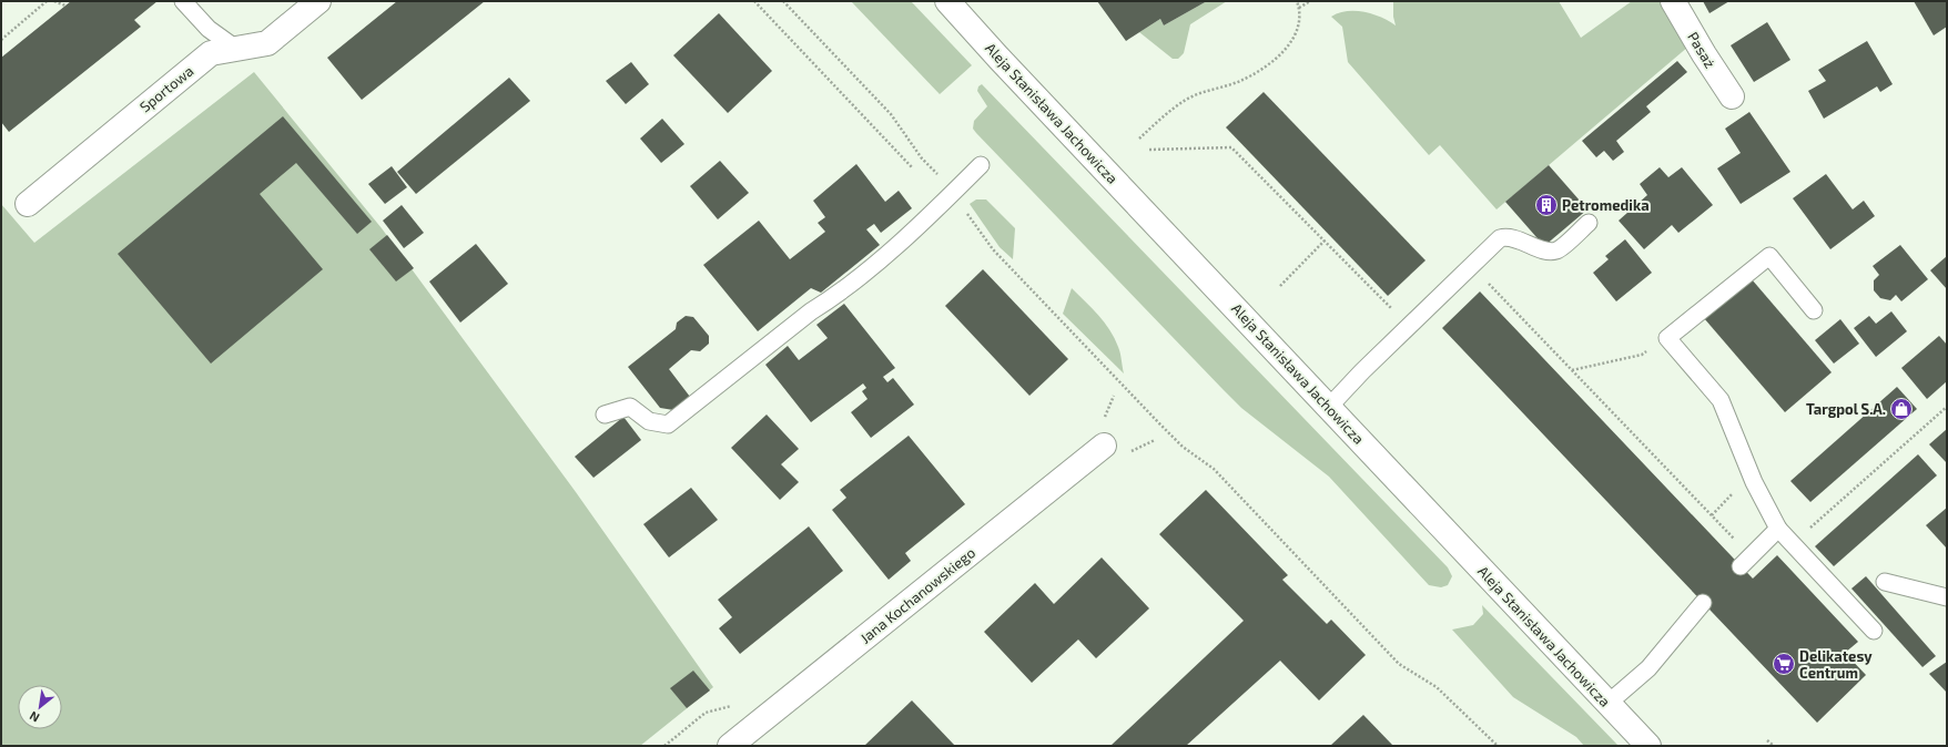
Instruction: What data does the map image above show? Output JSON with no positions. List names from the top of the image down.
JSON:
{
  "streets": {
    "main road": [
      "Pasaż",
      "Sportowa",
      "Aleja Stanisława Jachowicza",
      "Jana Kochanowskiego"
    ]
  },
  "places": {
    "building": ["Petromedika"],
    "shop": ["Targpol S.A."],
    "supermarket": ["Delikatesy Centrum"]
  },
  "north": "bottom left"
}
